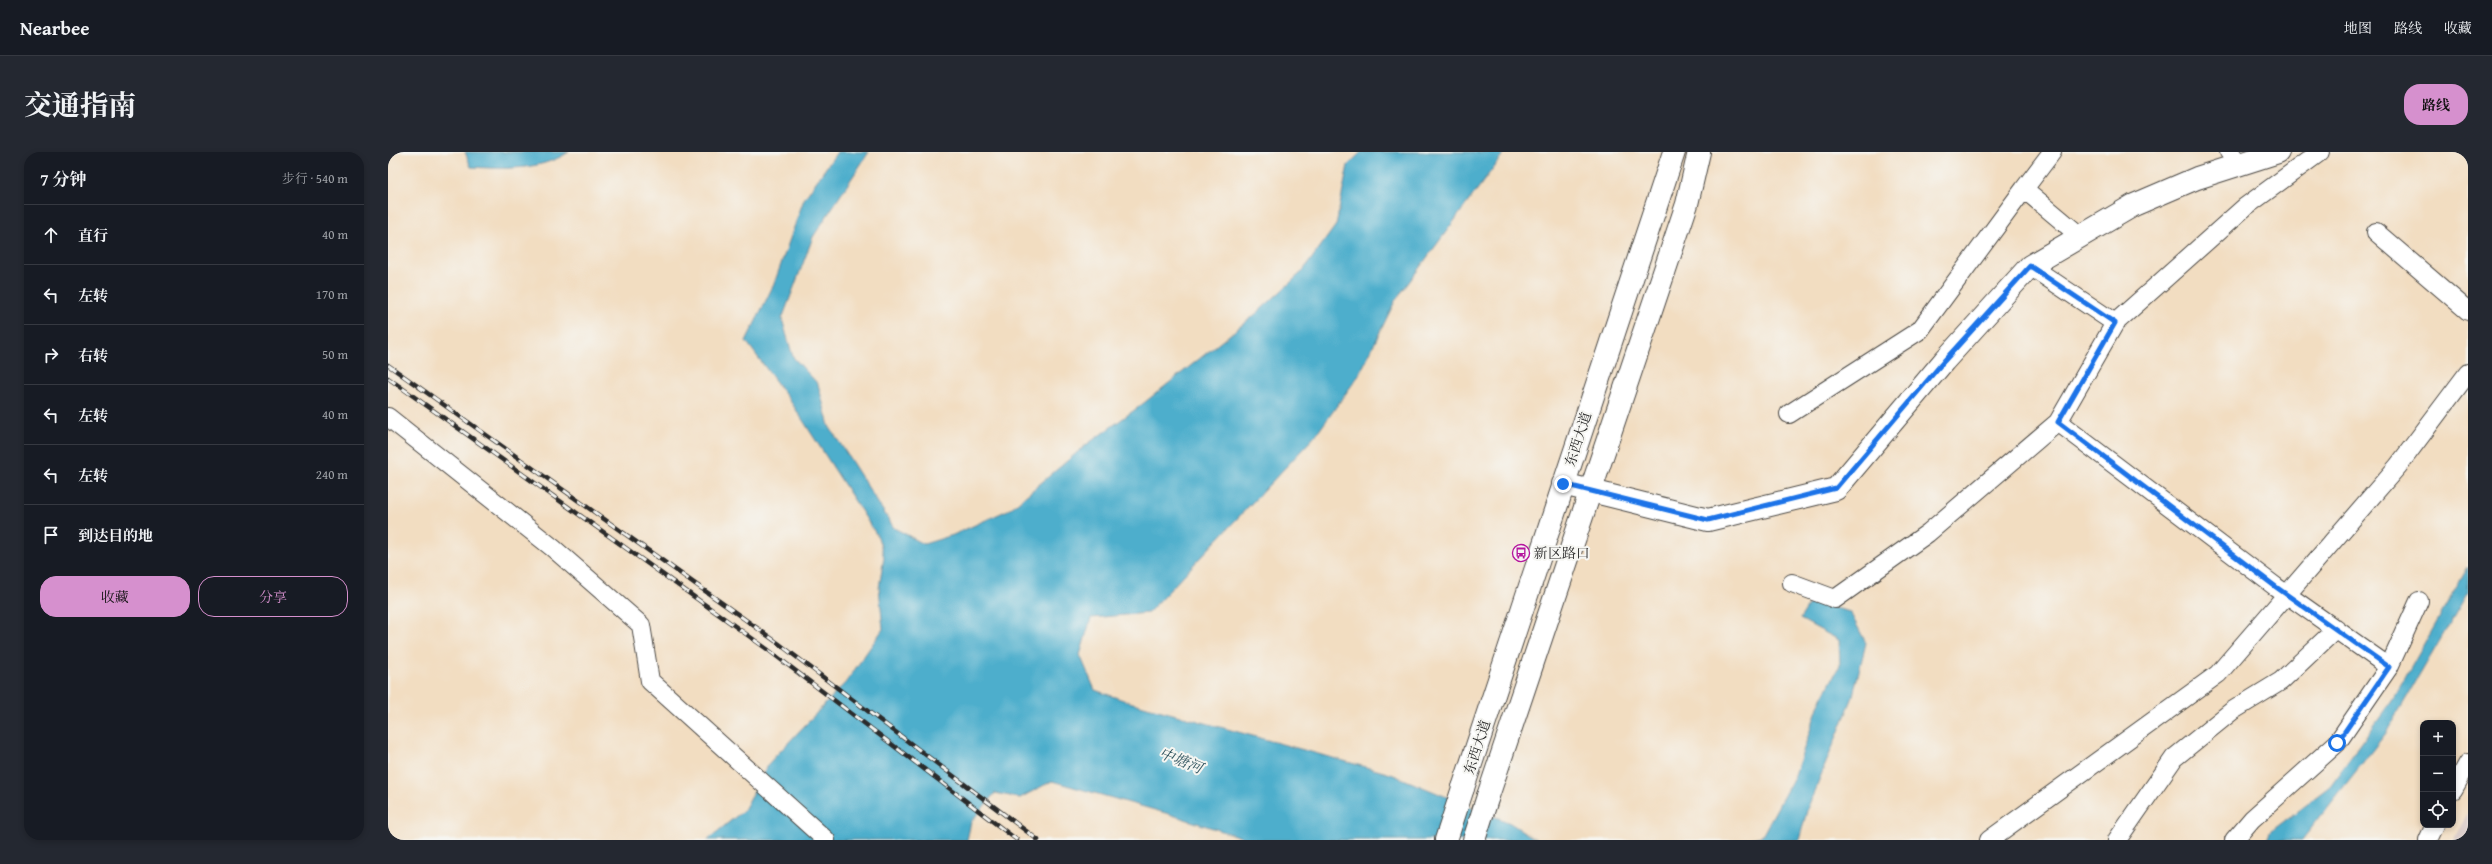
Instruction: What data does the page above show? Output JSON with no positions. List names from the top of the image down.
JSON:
{
  "streets": {
    "main road": ["东西大道"]
  },
  "water": ["中塘河"],
  "places": {
    "bus stop": ["新区路口"]
  },
  "page": {
    "header": "Nearbee",
    "nav": ["地图", "路线", "收藏"],
    "title": "交通指南",
    "buttons": [
      "路线",
      ["收藏", "分享"]
    ],
    "heading": ["7 分钟", "步行 · 540 m"],
    "list": [
      ["直行", "40 m"],
      ["左转", "170 m"],
      ["右转", "50 m"],
      ["左转", "40 m"],
      ["左转", "240 m"],
      "到达目的地"
    ],
    "map_buttons": ["+", "−"]
  }
}
